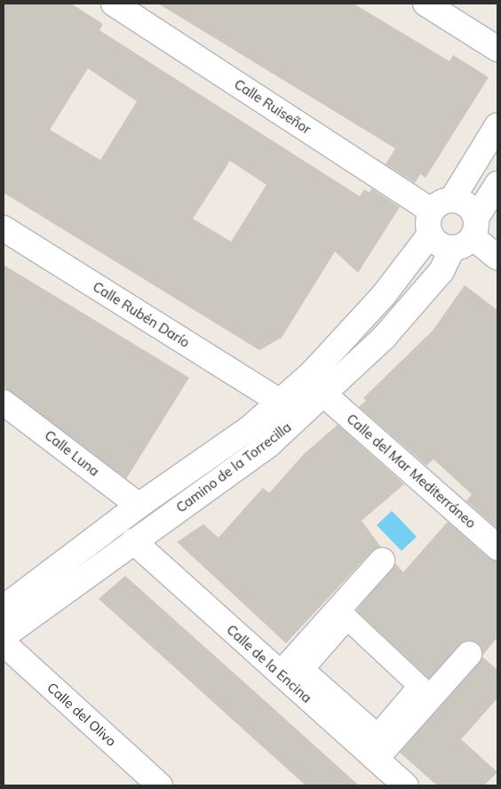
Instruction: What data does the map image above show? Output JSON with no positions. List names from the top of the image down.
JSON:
{
  "streets": {
    "street": [
      "Calle Ruiseñor",
      "Calle Rubén Darío",
      "Calle Luna",
      "Camino de la Torrecilla",
      "Calle del Mar Mediterráneo",
      "Calle de la Encina",
      "Calle del Olivo"
    ]
  },
  "crossings": [
    ["Calle Ruiseñor", "Camino de la Torrecilla"],
    ["Calle Rubén Darío", "Camino de la Torrecilla"],
    ["Calle Luna", "Camino de la Torrecilla"],
    ["Camino de la Torrecilla", "Calle del Mar Mediterráneo"],
    ["Camino de la Torrecilla", "Calle de la Encina"]
  ]
}
